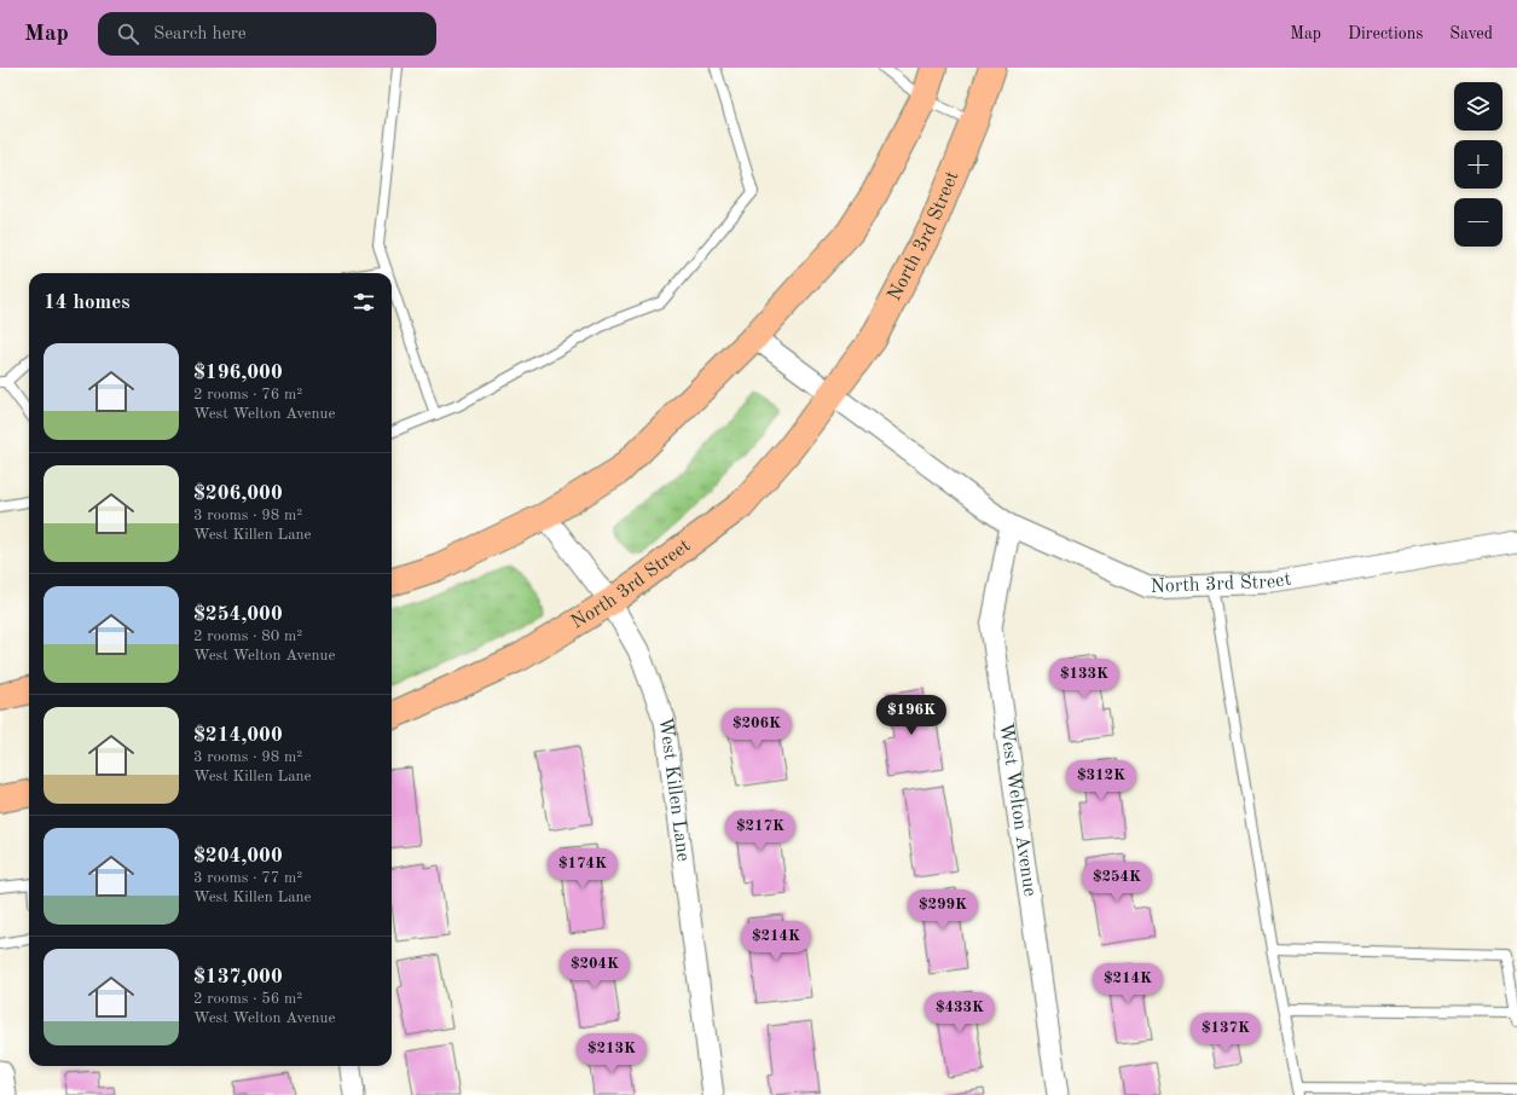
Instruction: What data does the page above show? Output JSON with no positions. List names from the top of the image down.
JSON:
{
  "streets": {
    "main road": ["North 3rd Street"],
    "street": ["West Killen Lane", "West Welton Avenue"]
  },
  "crossings": [
    ["North 3rd Street", "West Killen Lane"],
    ["North 3rd Street", "West Welton Avenue"]
  ],
  "page": {
    "header": "Map",
    "search": "Search here",
    "nav": ["Map", "Directions", "Saved"],
    "map_buttons": ["+", "−"],
    "heading": "14 homes",
    "list": [
      {
        "name": "$196,000",
        "note": "2 rooms · 76 m² · West Welton Avenue"
      },
      {
        "name": "$206,000",
        "note": "3 rooms · 98 m² · West Killen Lane"
      },
      {
        "name": "$254,000",
        "note": "2 rooms · 80 m² · West Welton Avenue"
      },
      {
        "name": "$214,000",
        "note": "3 rooms · 98 m² · West Killen Lane"
      },
      {
        "name": "$204,000",
        "note": "3 rooms · 77 m² · West Killen Lane"
      },
      {
        "name": "$137,000",
        "note": "2 rooms · 56 m² · West Welton Avenue"
      }
    ],
    "price": [
      "$133K",
      "$196K",
      "$206K",
      "$312K",
      "$217K",
      "$174K",
      "$254K",
      "$299K",
      "$214K",
      "$204K",
      "$214K",
      "$433K",
      "$137K",
      "$213K"
    ]
  }
}
